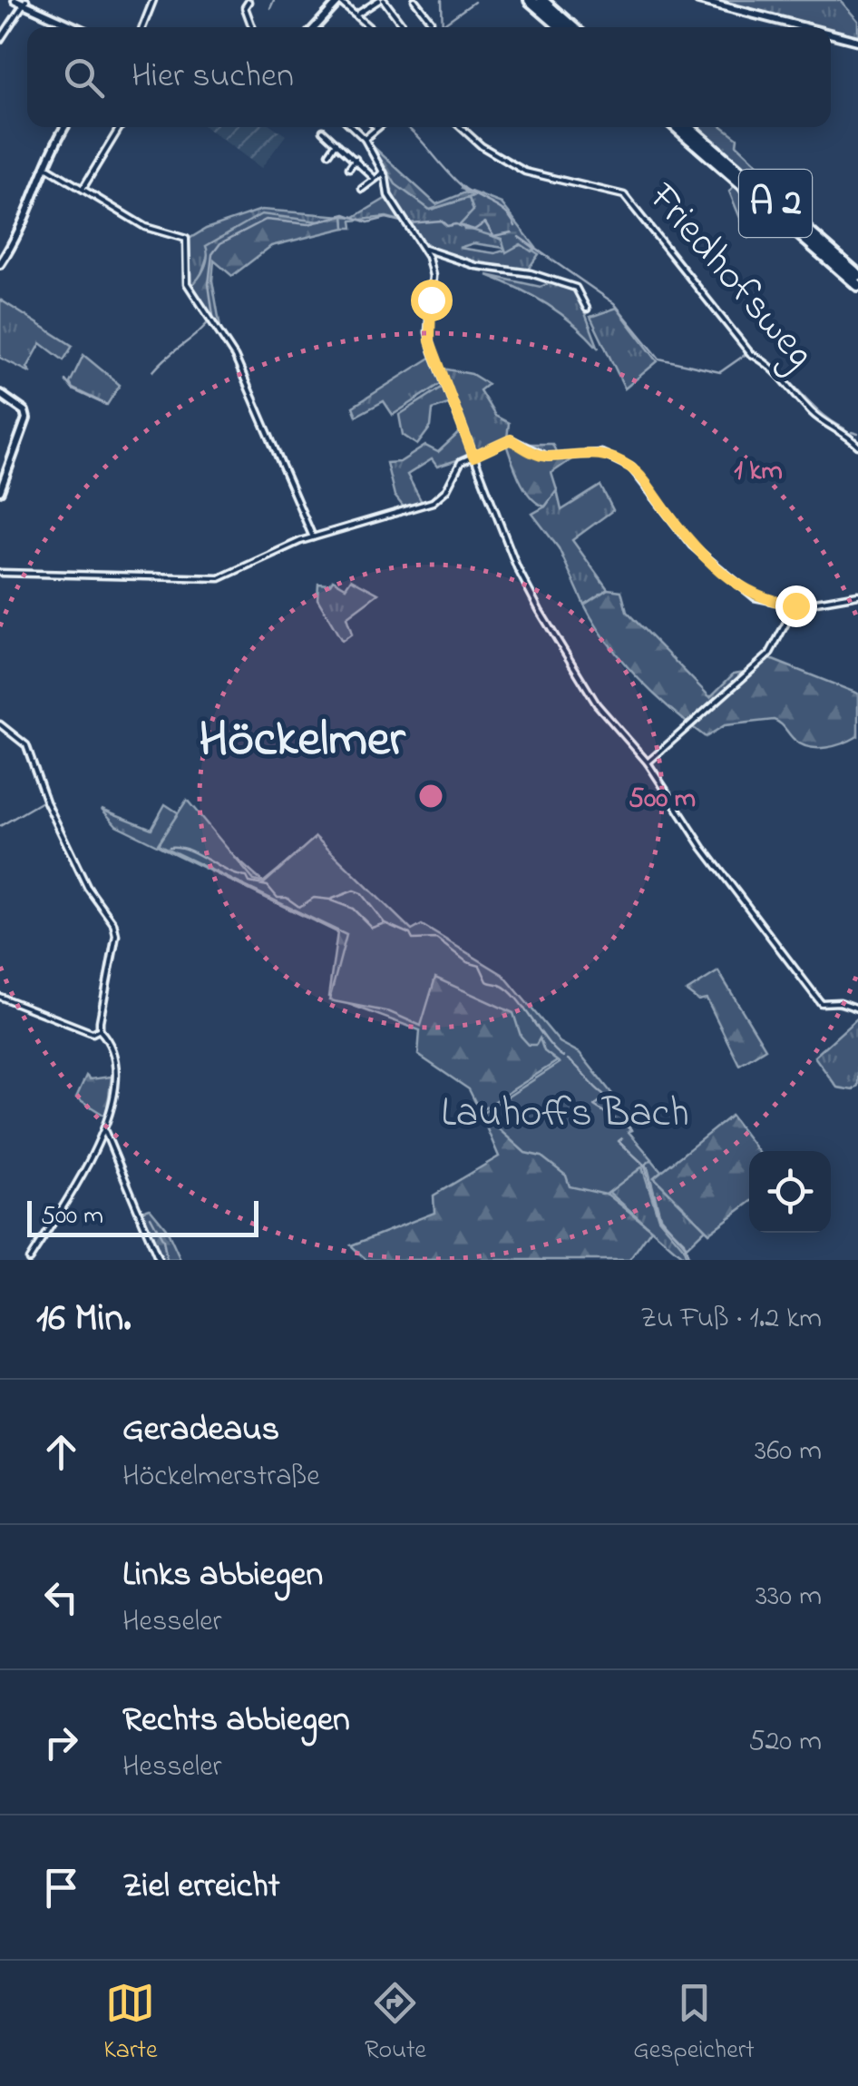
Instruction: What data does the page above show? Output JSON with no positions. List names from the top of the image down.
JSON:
{
  "streets": {
    "highway": ["A 2"],
    "street": ["Friedhofsweg"]
  },
  "districts": ["Höckelmer"],
  "parks": ["Lauhoffs Bach"],
  "scale_bar": "500 m",
  "page": {
    "search": "Hier suchen",
    "scale": "500 m",
    "heading": ["16 Min.", "Zu Fuß · 1.2 km"],
    "list": [
      ["Geradeaus", "Höckelmerstraße", "360 m"],
      ["Links abbiegen", "Hesseler", "330 m"],
      ["Rechts abbiegen", "Hesseler", "520 m"],
      "Ziel erreicht"
    ],
    "nav": ["Karte", "Route", "Gespeichert"]
  },
  "rings": ["1 km", "500 m"]
}
